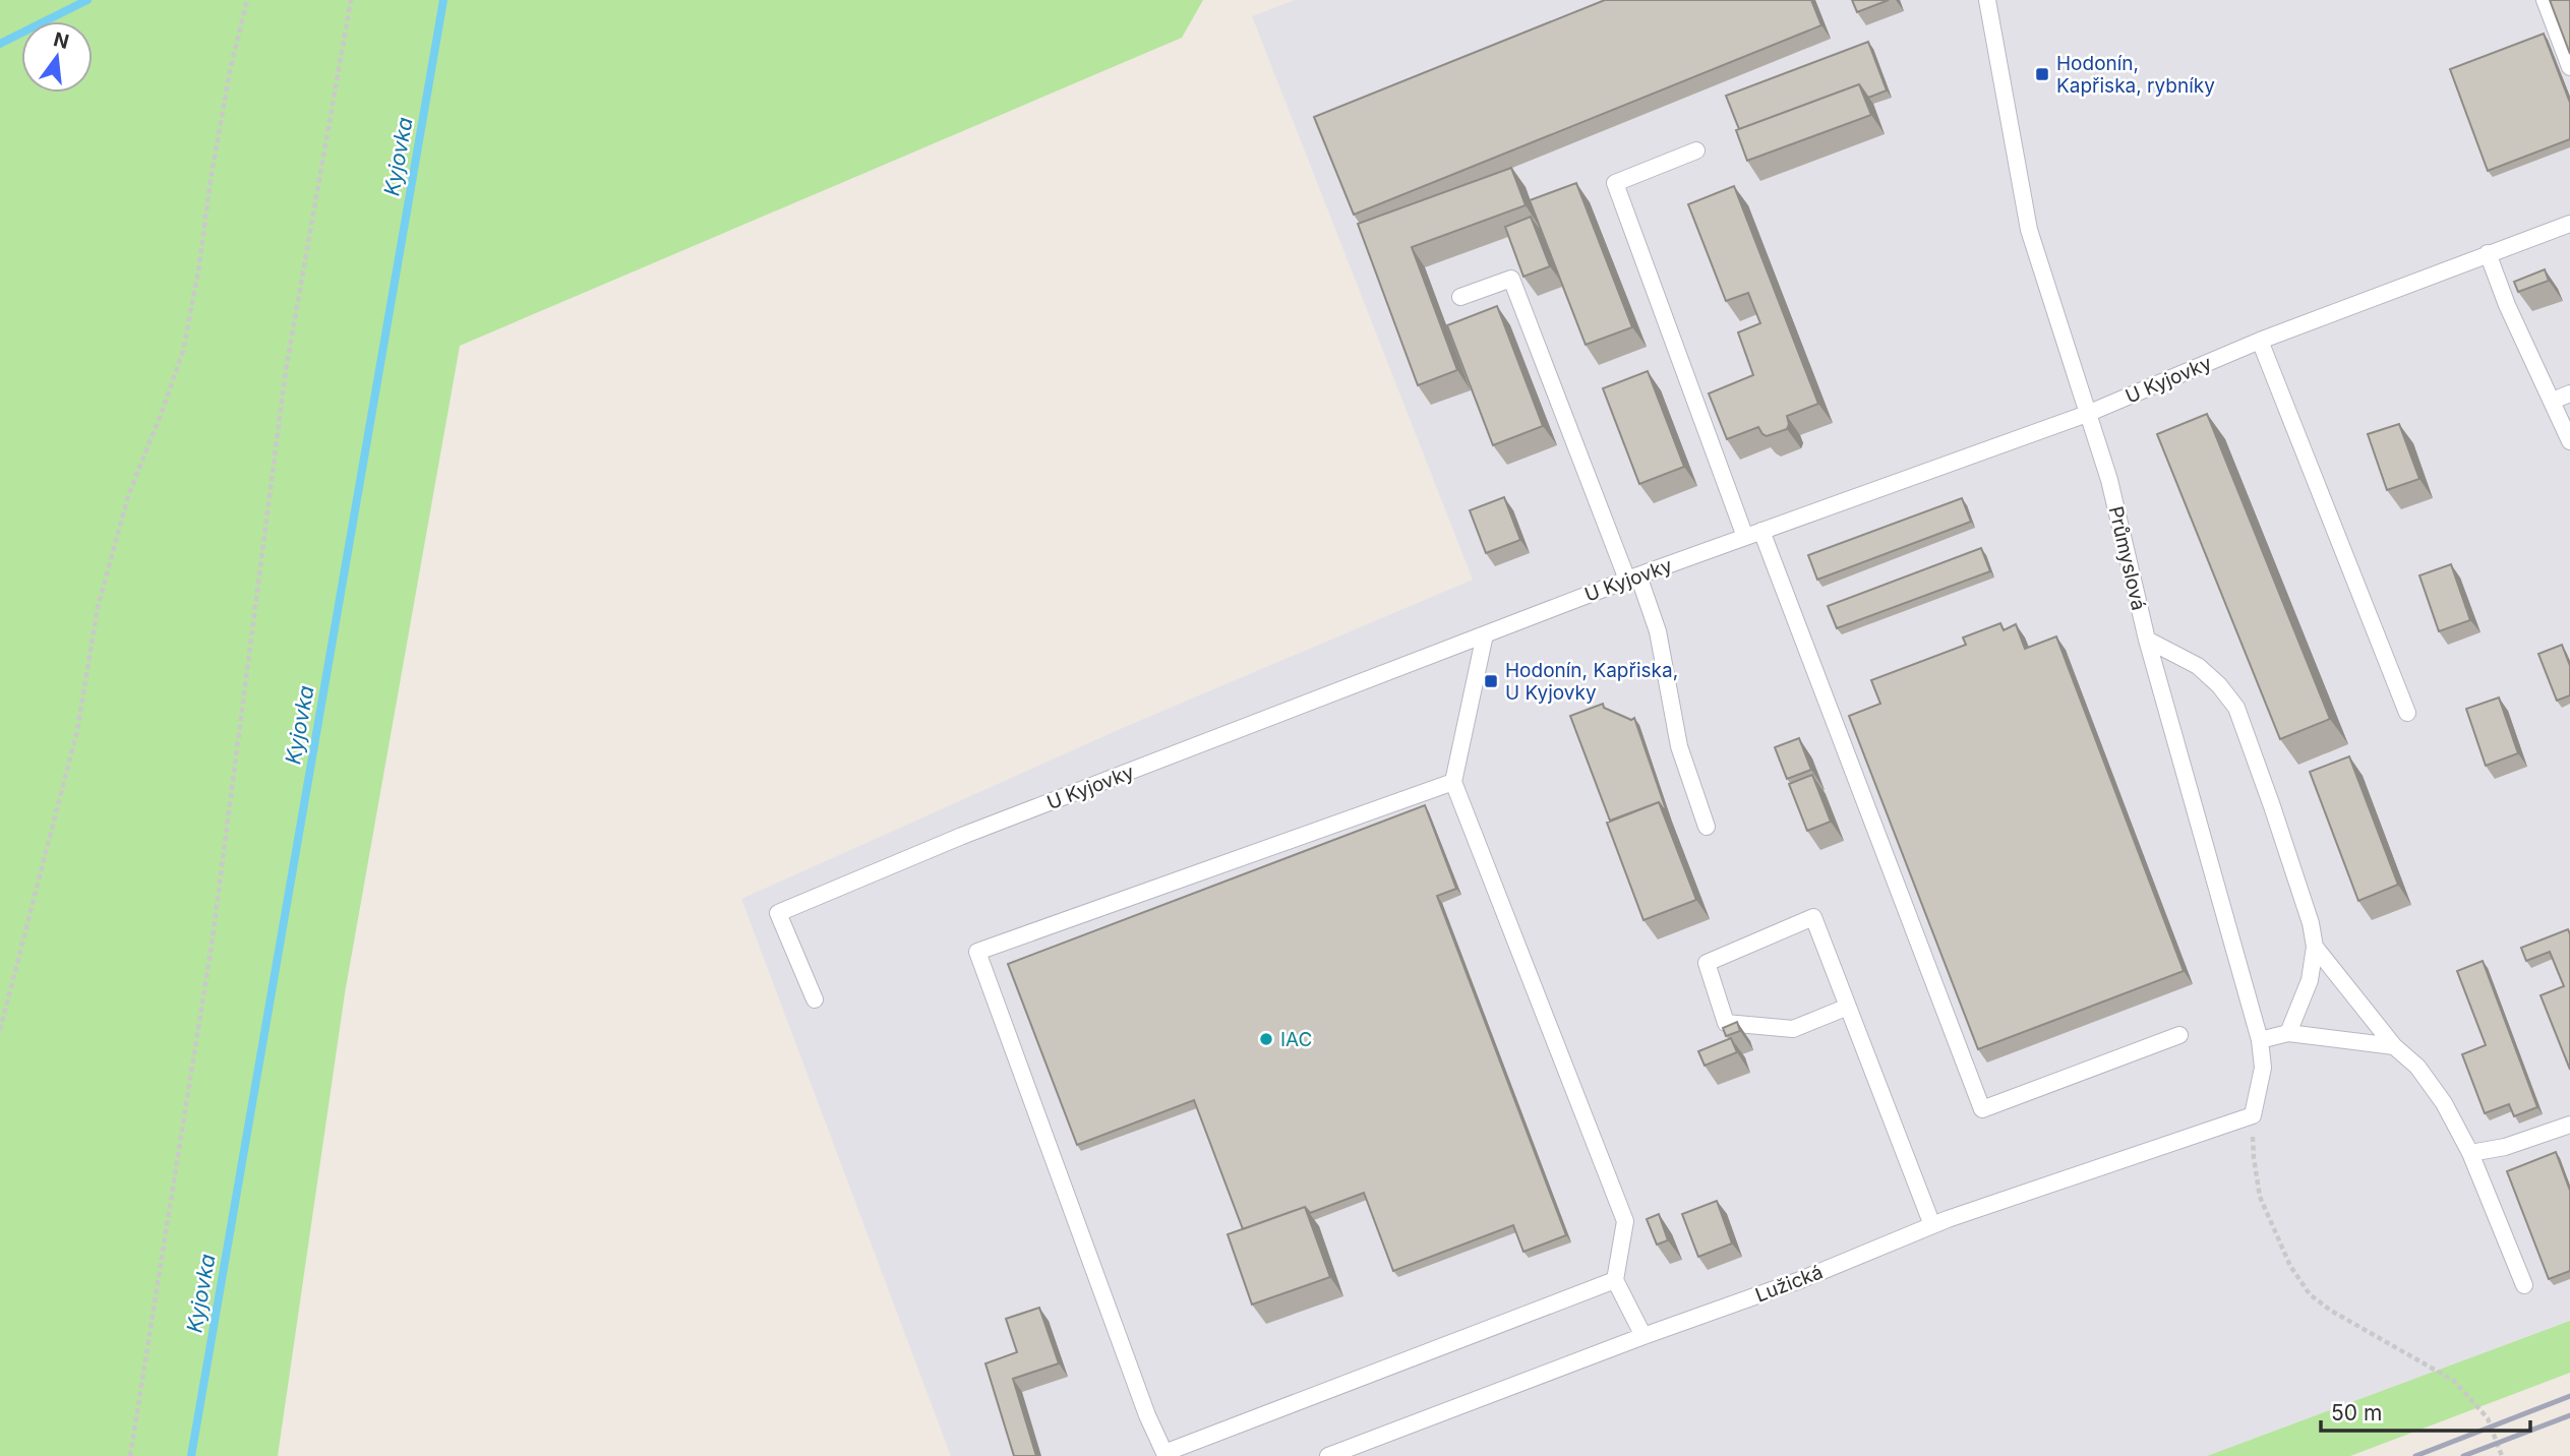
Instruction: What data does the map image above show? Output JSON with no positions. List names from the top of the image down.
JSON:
{
  "streets": {
    "lane": ["U Kyjovky", "Průmyslová", "Lužická"]
  },
  "crossings": [
    ["U Kyjovky", "Průmyslová"],
    ["Průmyslová", "Lužická"]
  ],
  "water": ["Kyjovka"],
  "places": {
    "transit": ["Hodonín, Kapřiska, rybníky", "Hodonín, Kapřiska, U Kyjovky"],
    "other": ["IAC"]
  },
  "scale_bar": "50 m",
  "north": "top"
}
